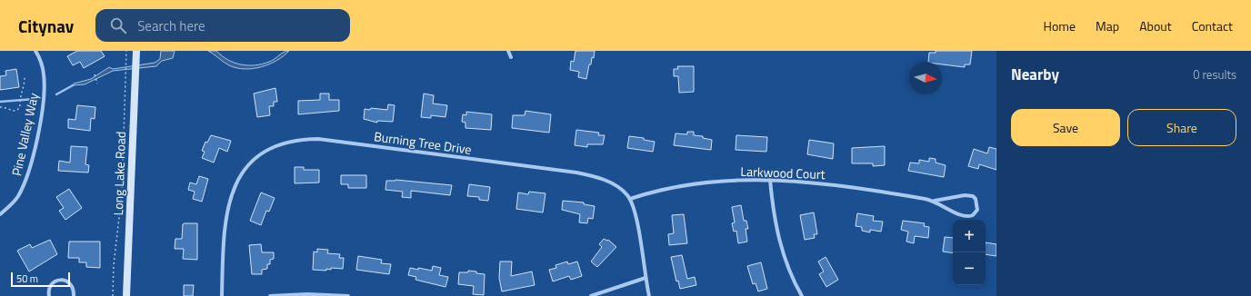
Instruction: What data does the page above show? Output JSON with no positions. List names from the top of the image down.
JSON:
{
  "streets": {
    "main road": ["Long Lake Road"],
    "street": ["Pine Valley Way", "Burning Tree Drive", "Larkwood Court"]
  },
  "crossings": [
    ["Burning Tree Drive", "Larkwood Court"]
  ],
  "scale_bar": "50 m",
  "north": "right",
  "page": {
    "header": "Citynav",
    "search": "Search here",
    "nav": [
      "Home",
      "Map",
      "About",
      "Contact"
    ],
    "heading": ["Nearby", "0 results"],
    "buttons": ["Save", "Share"],
    "map_buttons": ["+", "−"],
    "scale": "50 m"
  }
}
